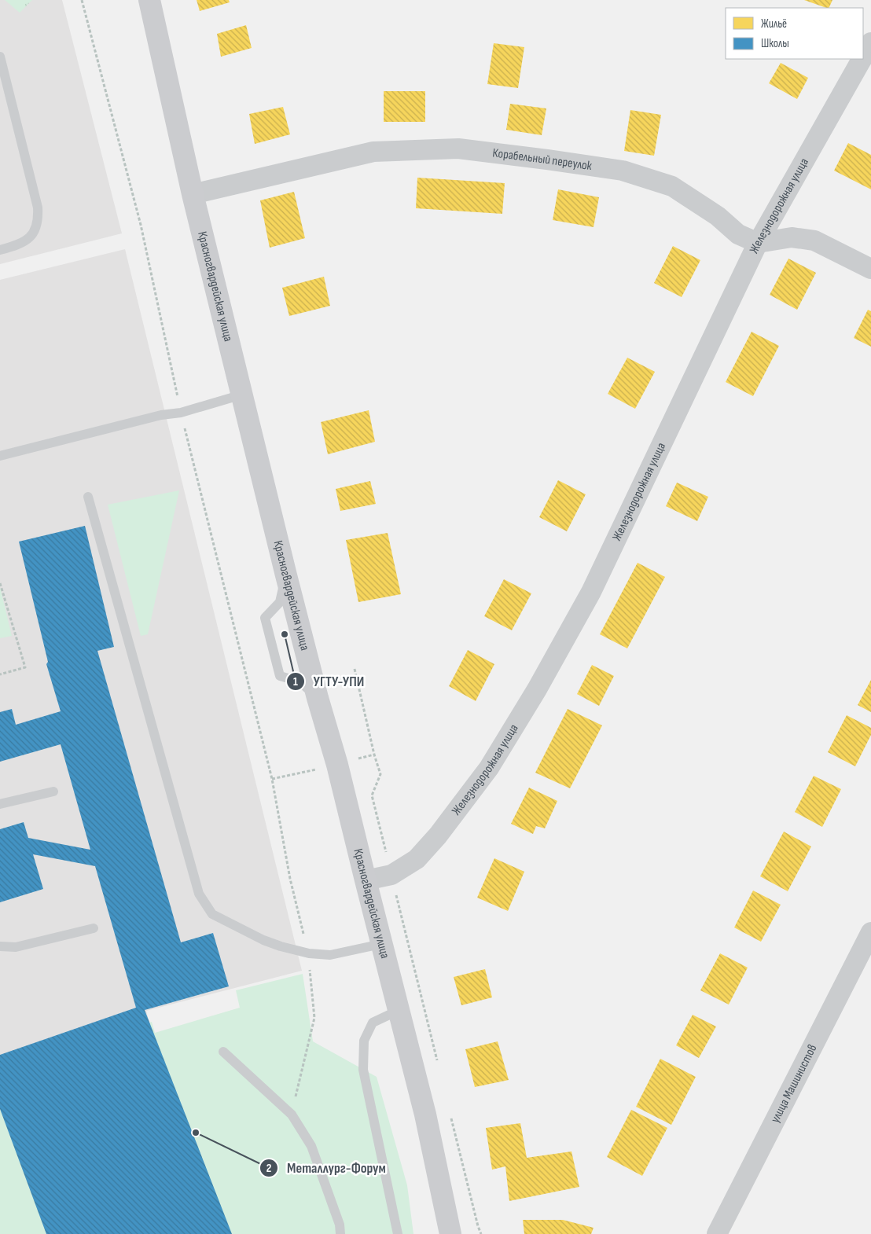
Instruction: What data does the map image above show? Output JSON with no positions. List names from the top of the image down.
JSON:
{
  "streets": {
    "main road": ["Красногвардейская улица"],
    "street": ["Корабельный переулок", "Железнодорожная улица", "улица Машинистов"]
  },
  "crossings": [
    ["Корабельный переулок", "Железнодорожная улица"],
    ["Корабельный переулок", "Красногвардейская улица"],
    ["Железнодорожная улица", "Красногвардейская улица"]
  ],
  "places": ["УГТУ-УПИ", "Металлург-Форум"],
  "legend": ["Жильё", "Школы"]
}
